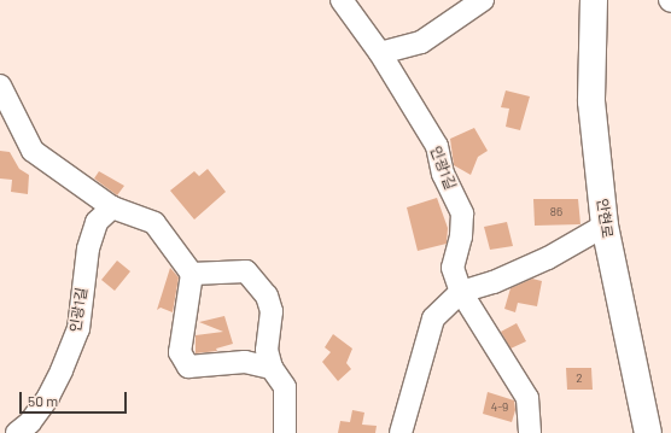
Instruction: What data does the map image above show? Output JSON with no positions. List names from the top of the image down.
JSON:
{
  "streets": {
    "main road": ["안현로"],
    "street": ["인광1길"]
  },
  "house_numbers": ["86", "2", "4-9"],
  "scale_bar": "50 m"
}
